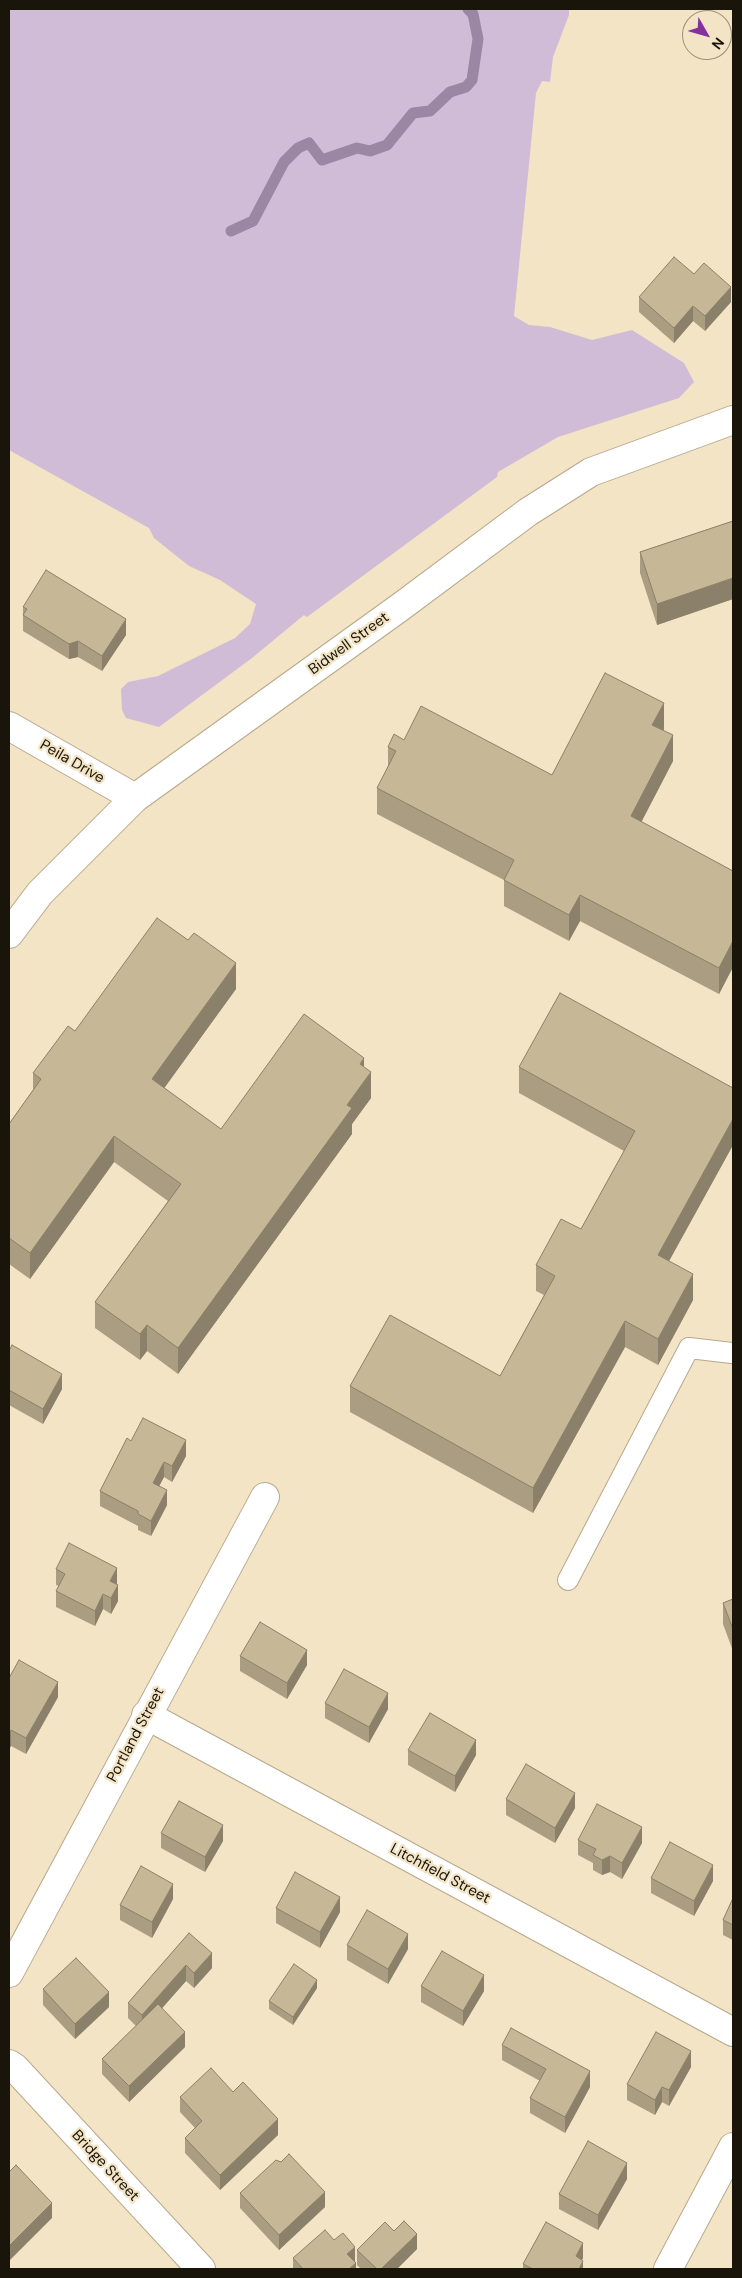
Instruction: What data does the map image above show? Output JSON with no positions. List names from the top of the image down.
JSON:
{
  "streets": {
    "street": [
      "Bidwell Street",
      "Peila Drive",
      "Portland Street",
      "Litchfield Street",
      "Bridge Street"
    ]
  },
  "crossings": [
    ["Bidwell Street", "Peila Drive"],
    ["Portland Street", "Litchfield Street"]
  ],
  "north": "bottom right"
}
